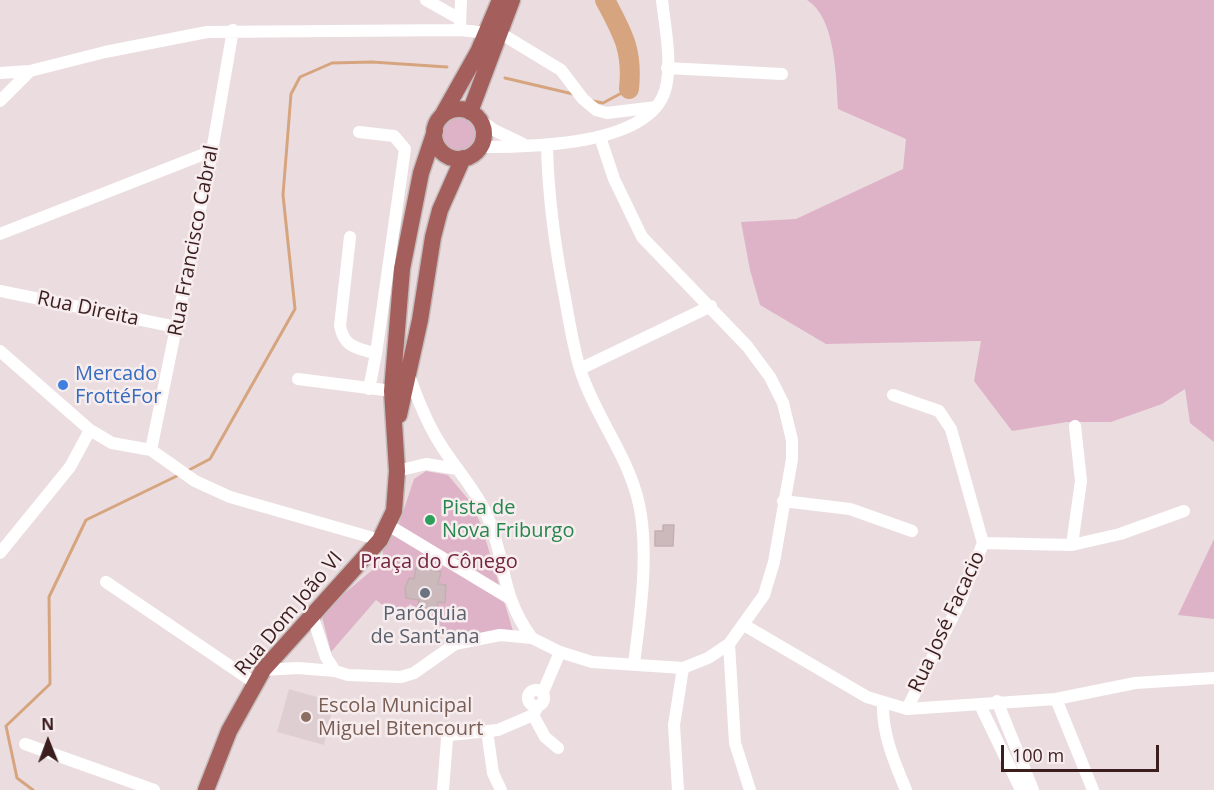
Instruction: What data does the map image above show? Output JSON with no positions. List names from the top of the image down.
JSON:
{
  "streets": {
    "main road": ["Rua Dom João VI"],
    "street": ["Rua Francisco Cabral", "Rua Direita", "Rua José Facacio"]
  },
  "crossings": [
    ["Rua Francisco Cabral", "Rua Direita"]
  ],
  "parks": ["Praça do Cônego"],
  "places": [
    "Mercado FrottéFor",
    "Pista de Nova Friburgo",
    "Paróquia de Sant'ana",
    "Escola Municipal Miguel Bitencourt"
  ],
  "scale_bar": "100 m",
  "north": "top"
}
